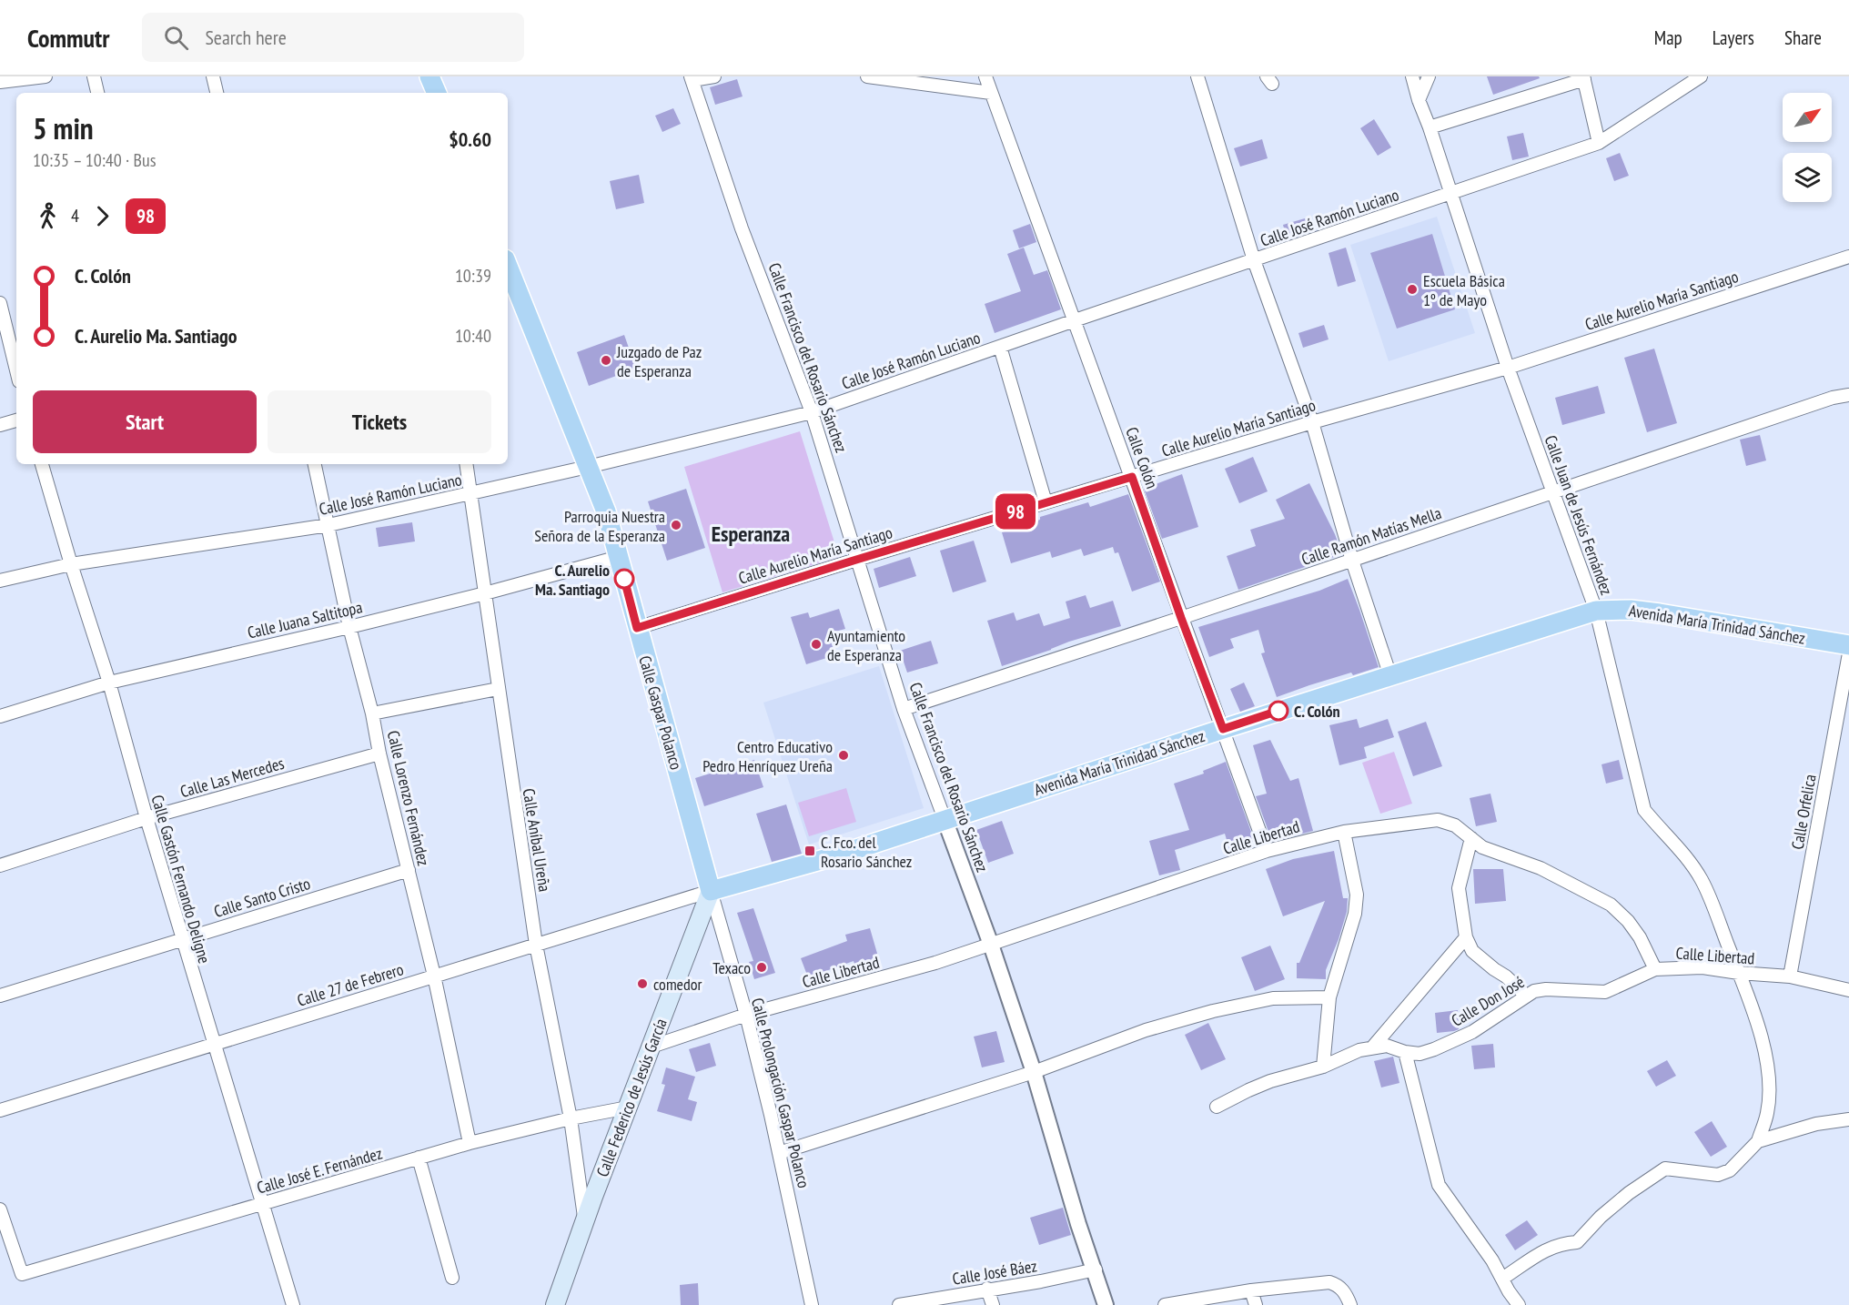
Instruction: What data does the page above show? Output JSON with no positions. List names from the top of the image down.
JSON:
{
  "streets": {
    "main road": ["Avenida María Trinidad Sánchez", "Calle Gaspar Polanco", "Calle Federico de Jesús García"],
    "street": [
      "Calle José Ramón Luciano",
      "Calle Aurelio María Santiago",
      "Calle Francisco del Rosario Sánchez",
      "Calle Colón",
      "Calle Juan de Jesús Fernández",
      "Calle Ramón Matías Mella",
      "Calle Juana Saltitopa",
      "Calle Las Mercedes",
      "Calle Lorenzo Fernández",
      "Calle Orfelica",
      "Calle Libertad",
      "Calle Aníbal Ureña",
      "Calle Gastón Fernando Deligne",
      "Calle Santo Cristo",
      "Calle 27 de Febrero",
      "Calle Don José",
      "Calle Prolongación Gaspar Polanco",
      "Calle José E. Fernández",
      "Calle José Báez"
    ]
  },
  "crossings": [
    ["Calle José Ramón Luciano", "Calle Francisco del Rosario Sánchez"],
    ["Calle José Ramón Luciano", "Calle Colón"],
    ["Calle José Ramón Luciano", "Calle Juan de Jesús Fernández"],
    ["Calle José Ramón Luciano", "Calle Gaspar Polanco"],
    ["Calle José Ramón Luciano", "Calle Lorenzo Fernández"],
    ["Calle José Ramón Luciano", "Calle Aníbal Ureña"],
    ["Calle José Ramón Luciano", "Calle Gastón Fernando Deligne"],
    ["Calle Aurelio María Santiago", "Calle Francisco del Rosario Sánchez"],
    ["Calle Aurelio María Santiago", "Calle Colón"],
    ["Calle Aurelio María Santiago", "Calle Juan de Jesús Fernández"],
    ["Calle Aurelio María Santiago", "Calle Gaspar Polanco"],
    ["Calle Francisco del Rosario Sánchez", "Calle Ramón Matías Mella"],
    ["Calle Francisco del Rosario Sánchez", "Avenida María Trinidad Sánchez"],
    ["Calle Francisco del Rosario Sánchez", "Calle Libertad"],
    ["Calle Francisco del Rosario Sánchez", "Calle José Báez"],
    ["Calle Colón", "Calle Ramón Matías Mella"],
    ["Calle Colón", "Avenida María Trinidad Sánchez"],
    ["Calle Colón", "Calle Libertad"],
    ["Calle Juan de Jesús Fernández", "Calle Ramón Matías Mella"],
    ["Calle Juan de Jesús Fernández", "Avenida María Trinidad Sánchez"],
    ["Calle Juan de Jesús Fernández", "Calle Libertad"],
    ["Calle Juana Saltitopa", "Calle Gaspar Polanco"],
    ["Calle Juana Saltitopa", "Calle Lorenzo Fernández"],
    ["Calle Juana Saltitopa", "Calle Aníbal Ureña"],
    ["Calle Juana Saltitopa", "Calle Gastón Fernando Deligne"],
    ["Avenida María Trinidad Sánchez", "Calle Gaspar Polanco"],
    ["Avenida María Trinidad Sánchez", "Calle 27 de Febrero"],
    ["Avenida María Trinidad Sánchez", "Calle Prolongación Gaspar Polanco"],
    ["Avenida María Trinidad Sánchez", "Calle Federico de Jesús García"],
    ["Calle Gaspar Polanco", "Calle 27 de Febrero"],
    ["Calle Gaspar Polanco", "Calle Prolongación Gaspar Polanco"],
    ["Calle Gaspar Polanco", "Calle Federico de Jesús García"],
    ["Calle Las Mercedes", "Calle Lorenzo Fernández"],
    ["Calle Las Mercedes", "Calle Gastón Fernando Deligne"],
    ["Calle Lorenzo Fernández", "Calle Santo Cristo"],
    ["Calle Lorenzo Fernández", "Calle 27 de Febrero"],
    ["Calle Lorenzo Fernández", "Calle José E. Fernández"],
    ["Calle Orfelica", "Calle Libertad"],
    ["Calle Libertad", "Calle Don José"],
    ["Calle Libertad", "Calle Prolongación Gaspar Polanco"],
    ["Calle Libertad", "Calle Federico de Jesús García"],
    ["Calle Aníbal Ureña", "Calle 27 de Febrero"],
    ["Calle Aníbal Ureña", "Calle Federico de Jesús García"],
    ["Calle Aníbal Ureña", "Calle José E. Fernández"],
    ["Calle Gastón Fernando Deligne", "Calle Santo Cristo"],
    ["Calle Gastón Fernando Deligne", "Calle 27 de Febrero"],
    ["Calle Gastón Fernando Deligne", "Calle José E. Fernández"],
    ["Calle 27 de Febrero", "Calle Prolongación Gaspar Polanco"],
    ["Calle 27 de Febrero", "Calle Federico de Jesús García"],
    ["Calle Prolongación Gaspar Polanco", "Calle Federico de Jesús García"],
    ["Calle Federico de Jesús García", "Calle José E. Fernández"]
  ],
  "districts": ["Esperanza"],
  "places": {
    "other": [
      "Escuela Básica 1º de Mayo",
      "Juzgado de Paz de Esperanza",
      "Parroquia Nuestra Señora de la Esperanza",
      "C. Aurelio Ma. Santiago",
      "Ayuntamiento de Esperanza",
      "C. Colón",
      "Centro Educativo Pedro Henríquez Ureña",
      "Texaco",
      "comedor"
    ],
    "transit": ["C. Fco. del Rosario Sánchez"]
  },
  "lines": ["bus line 98"],
  "north": "top right",
  "page": {
    "header": "Commutr",
    "search": "Search here",
    "nav": ["Map", "Layers", "Share"],
    "on_map": "98",
    "heading": ["5 min", "10:35 – 10:40 · Bus", "$0.60"],
    "legs": ["4", "98"],
    "list": [
      {
        "name": "C. Colón",
        "value": "10:39"
      },
      {
        "name": "C. Aurelio Ma. Santiago",
        "value": "10:40"
      }
    ],
    "buttons": ["Start", "Tickets"]
  }
}
